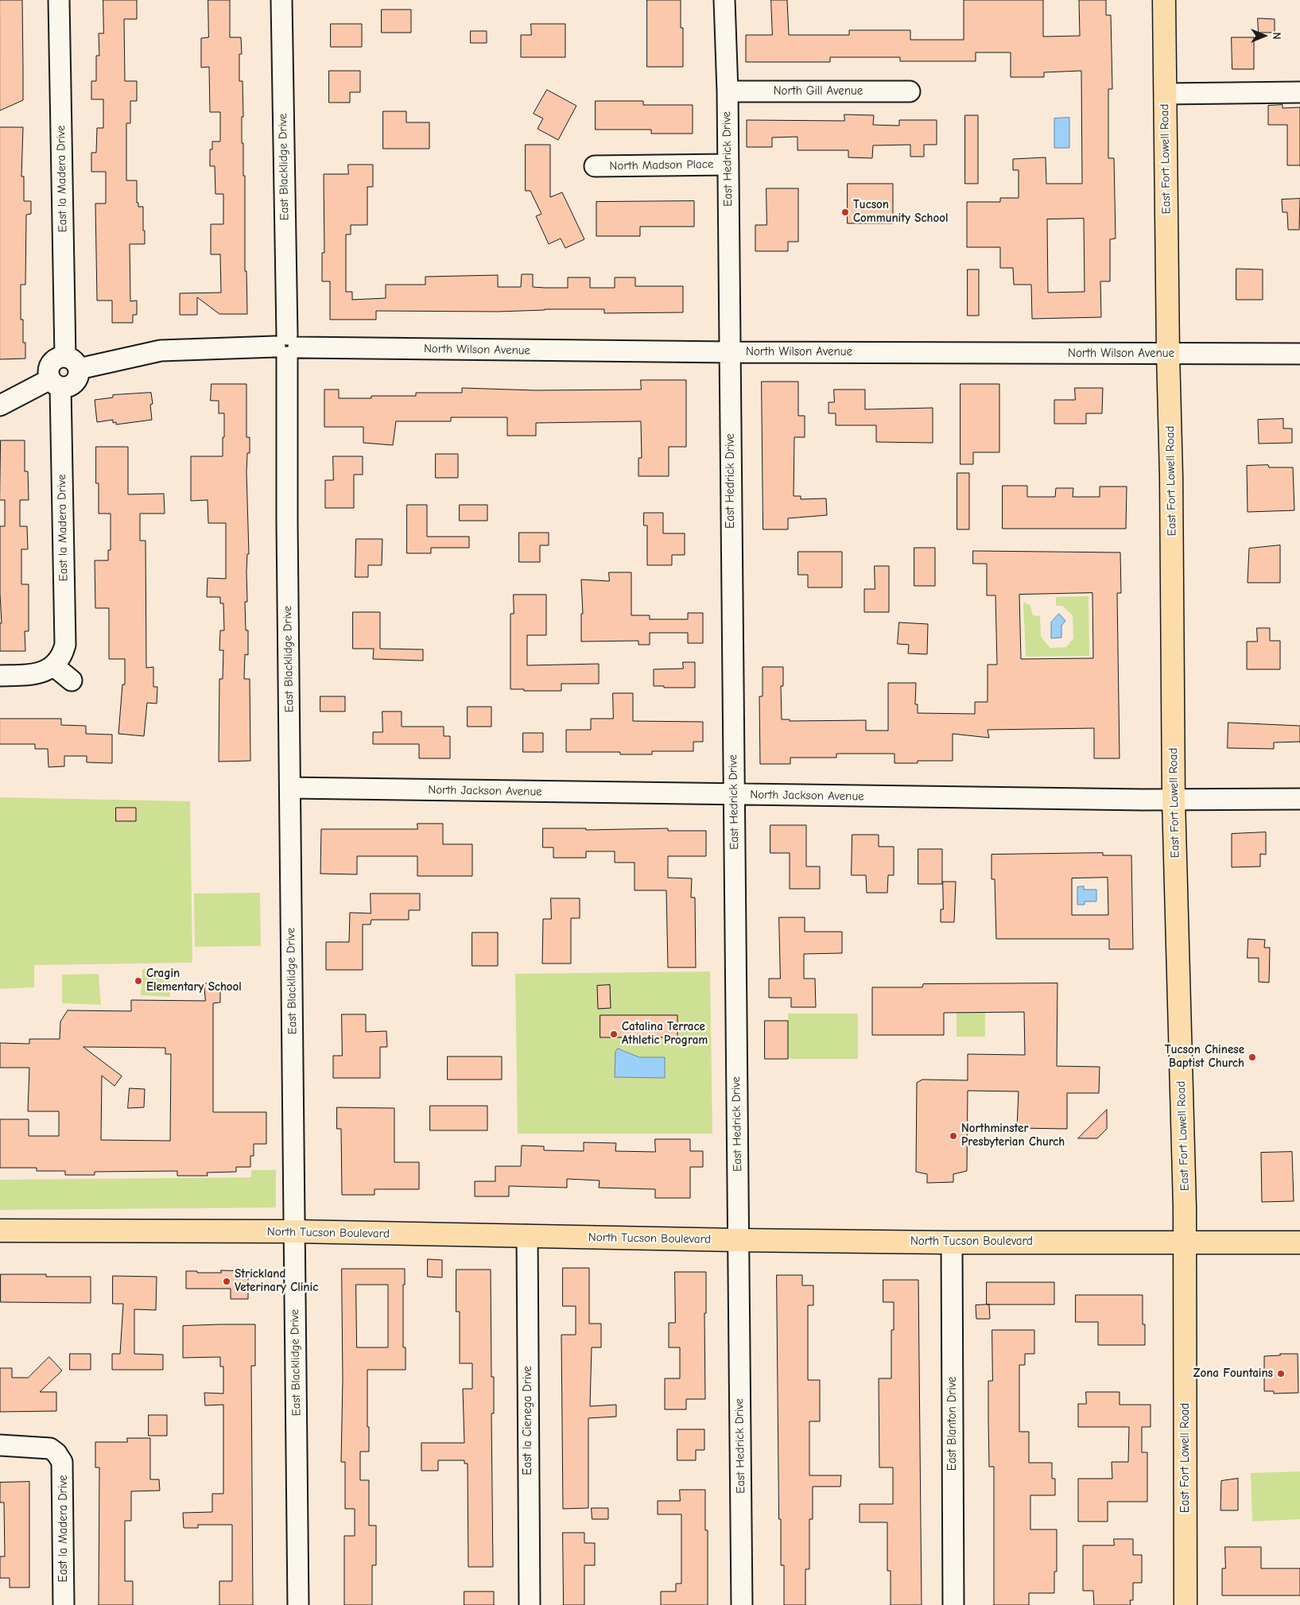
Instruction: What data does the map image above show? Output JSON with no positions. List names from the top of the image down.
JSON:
{
  "streets": {
    "main road": ["East Fort Lowell Road", "North Tucson Boulevard"],
    "street": [
      "North Gill Avenue",
      "East Hedrick Drive",
      "North Madson Place",
      "East Blacklidge Drive",
      "East la Madera Drive",
      "North Wilson Avenue",
      "North Jackson Avenue",
      "East la Cienega Drive",
      "East Blanton Drive"
    ]
  },
  "crossings": [
    ["North Gill Avenue", "East Hedrick Drive"],
    ["East Hedrick Drive", "North Madson Place"],
    ["East Hedrick Drive", "North Wilson Avenue"],
    ["East Hedrick Drive", "North Jackson Avenue"],
    ["East Hedrick Drive", "North Tucson Boulevard"],
    ["East Fort Lowell Road", "North Wilson Avenue"],
    ["East Fort Lowell Road", "North Jackson Avenue"],
    ["East Fort Lowell Road", "North Tucson Boulevard"],
    ["East Blacklidge Drive", "North Wilson Avenue"],
    ["East Blacklidge Drive", "North Jackson Avenue"],
    ["East Blacklidge Drive", "North Tucson Boulevard"],
    ["East la Madera Drive", "North Wilson Avenue"],
    ["North Tucson Boulevard", "East la Cienega Drive"],
    ["North Tucson Boulevard", "East Blanton Drive"]
  ],
  "places": [
    "Tucson Community School",
    "Cragin Elementary School",
    "Catalina Terrace Athletic Program",
    "Tucson Chinese Baptist Church",
    "Northminster Presbyterian Church",
    "Strickland Veterinary Clinic",
    "Zona Fountains"
  ],
  "north": "right"
}
